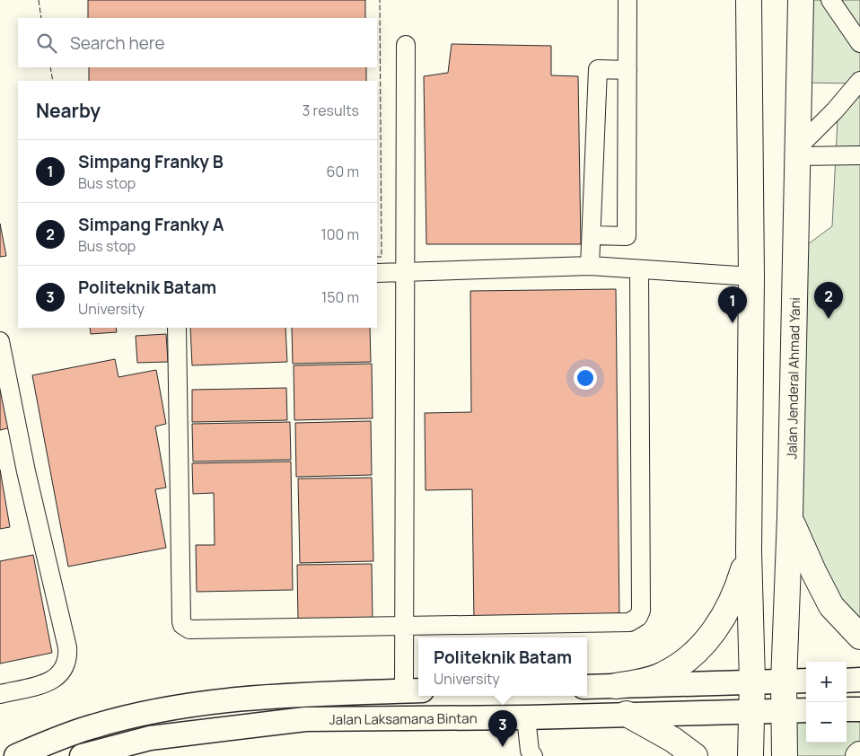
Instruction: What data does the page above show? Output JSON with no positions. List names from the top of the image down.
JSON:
{
  "streets": {
    "highway": ["Jalan Jenderal Ahmad Yani"],
    "main road": ["Jalan Laksamana Bintan"]
  },
  "crossings": [
    ["Jalan Jenderal Ahmad Yani", "Jalan Laksamana Bintan"]
  ],
  "page": {
    "search": "Search here",
    "heading": ["Nearby", "3 results"],
    "list": [
      {
        "mark": "1",
        "name": "Simpang Franky B",
        "note": "Bus stop",
        "value": "60 m"
      },
      {
        "mark": "2",
        "name": "Simpang Franky A",
        "note": "Bus stop",
        "value": "100 m"
      },
      {
        "mark": "3",
        "name": "Politeknik Batam",
        "note": "University",
        "value": "150 m"
      }
    ],
    "pins": ["2", "1", "3"],
    "popup": ["Politeknik Batam", "University"],
    "map_buttons": ["+", "−"]
  }
}
